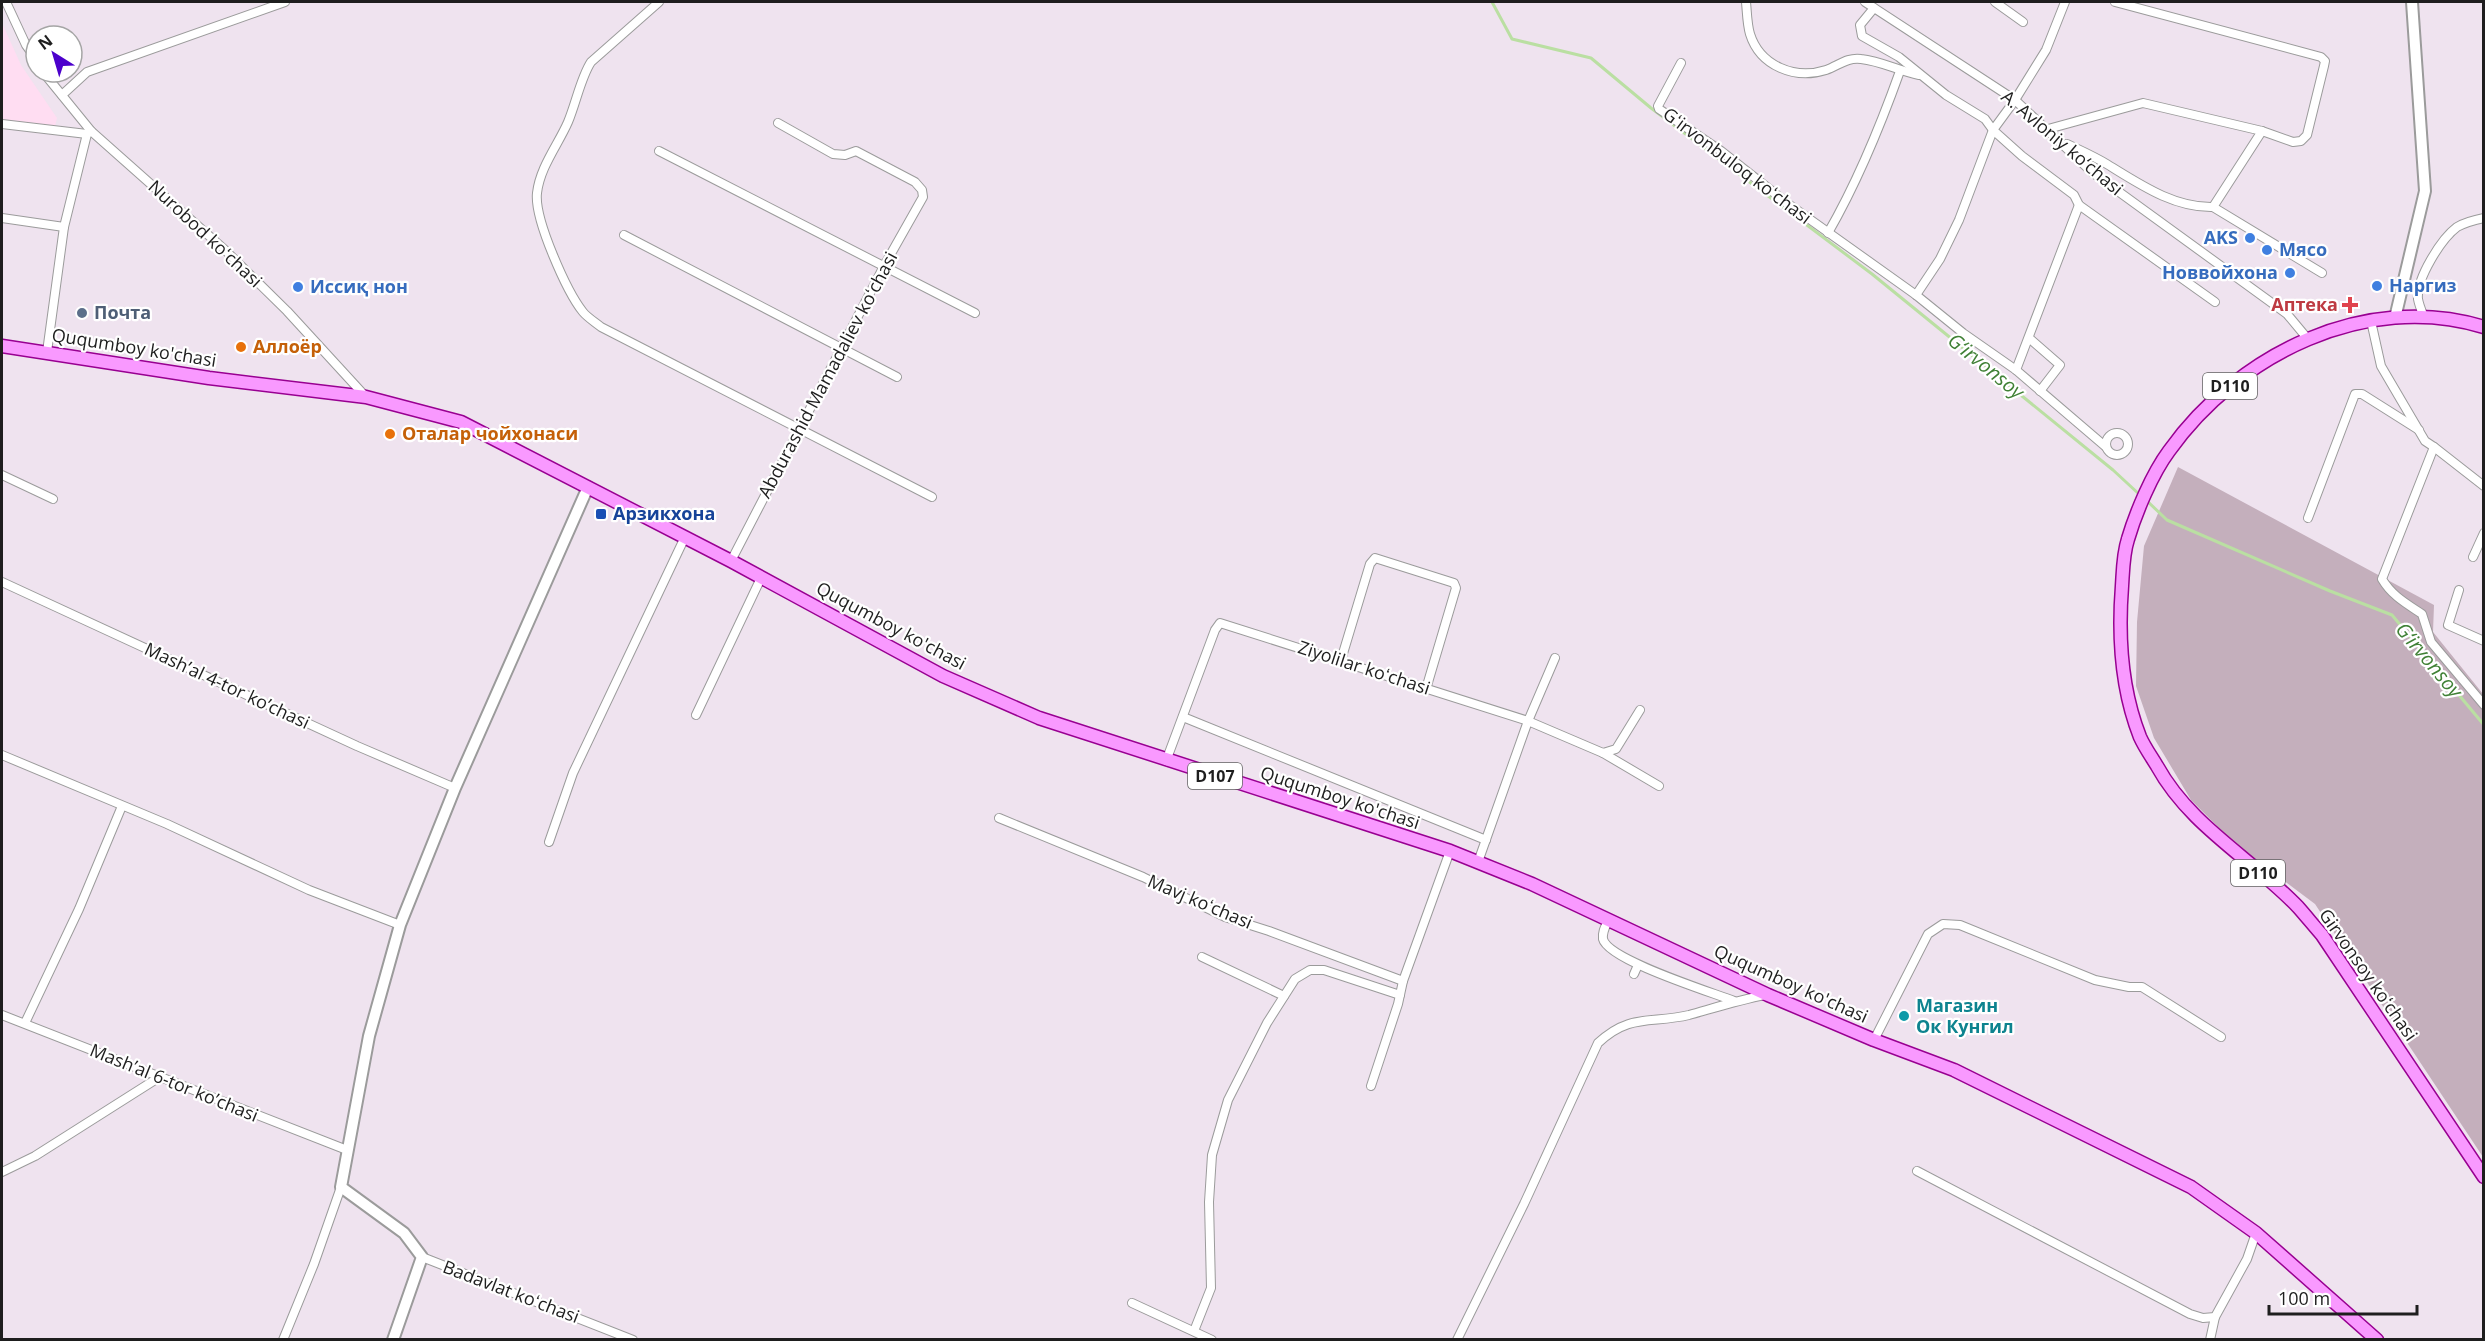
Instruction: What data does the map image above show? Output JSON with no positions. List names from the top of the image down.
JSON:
{
  "streets": {
    "main road": [
      "Ququmboy ko'chasi",
      "D110",
      "D107",
      "Girvonsoy koʻchasi"
    ],
    "street": [
      "A. Avloniy ko‘chasi",
      "Gʻirvonbuloq koʻchasi",
      "Nurobod koʻchasi",
      "Abdurashid Mamadaliev koʻchasi",
      "Ziyolilar koʻchasi",
      "Mashʼal 4-tor koʼchasi",
      "Mavj koʻchasi",
      "Mashʼal 6-tor koʼchasi",
      "Badavlat koʻchasi"
    ]
  },
  "crossings": [
    ["A. Avloniy ko‘chasi", "Girvonsoy koʻchasi"],
    ["Nurobod koʻchasi", "Ququmboy ko'chasi"],
    ["Ququmboy ko'chasi", "Abdurashid Mamadaliev koʻchasi"]
  ],
  "water": ["G‘irvonsoy"],
  "places": {
    "other": [
      "AKS",
      "Мясо",
      "Новвойхона",
      "Наргиз",
      "Иссиқ нон",
      "Почта",
      "Аллоёр",
      "Оталар чойхонаси",
      "Магазин Ок Кунгил"
    ],
    "health": ["Аптека"],
    "transit": ["Арзикхона"]
  },
  "scale_bar": "100 m",
  "north": "top left"
}
